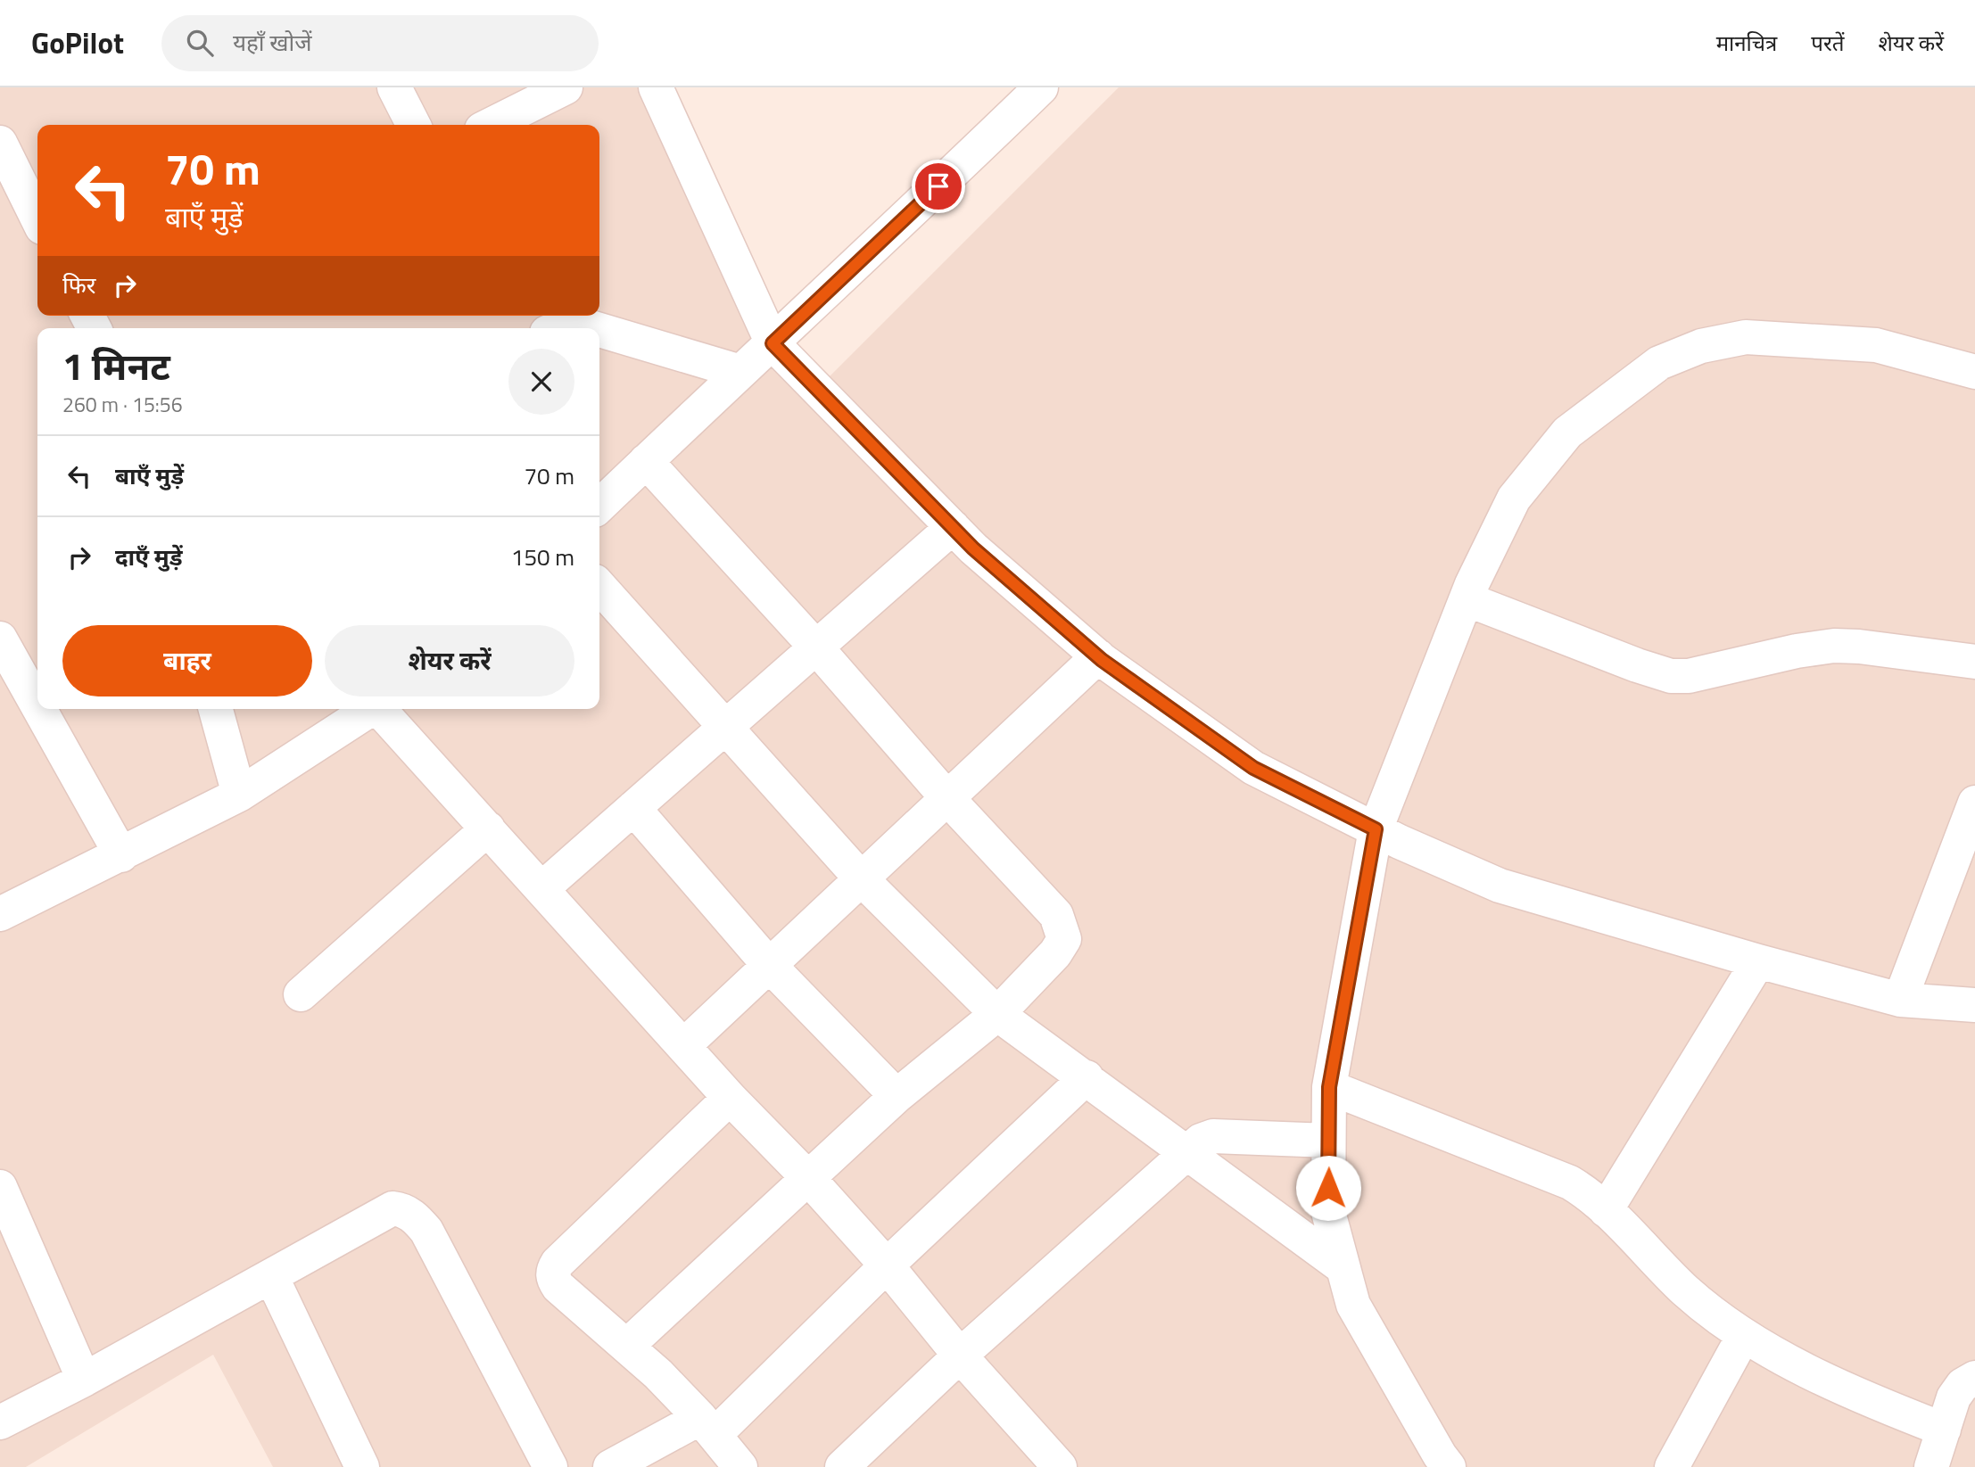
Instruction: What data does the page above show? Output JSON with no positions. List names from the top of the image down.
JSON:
{
  "page": {
    "header": "GoPilot",
    "search": "यहाँ खोजें",
    "nav": ["मानचित्र", "परतें", "शेयर करें"],
    "turn": ["70 m", "बाएँ मुड़ें"],
    "then": "फिर",
    "heading": ["1 मिनट", "260 m · 15:56"],
    "list": [
      {
        "name": "बाएँ मुड़ें",
        "value": "70 m"
      },
      {
        "name": "दाएँ मुड़ें",
        "value": "150 m"
      }
    ],
    "buttons": ["बाहर", "शेयर करें"]
  }
}
